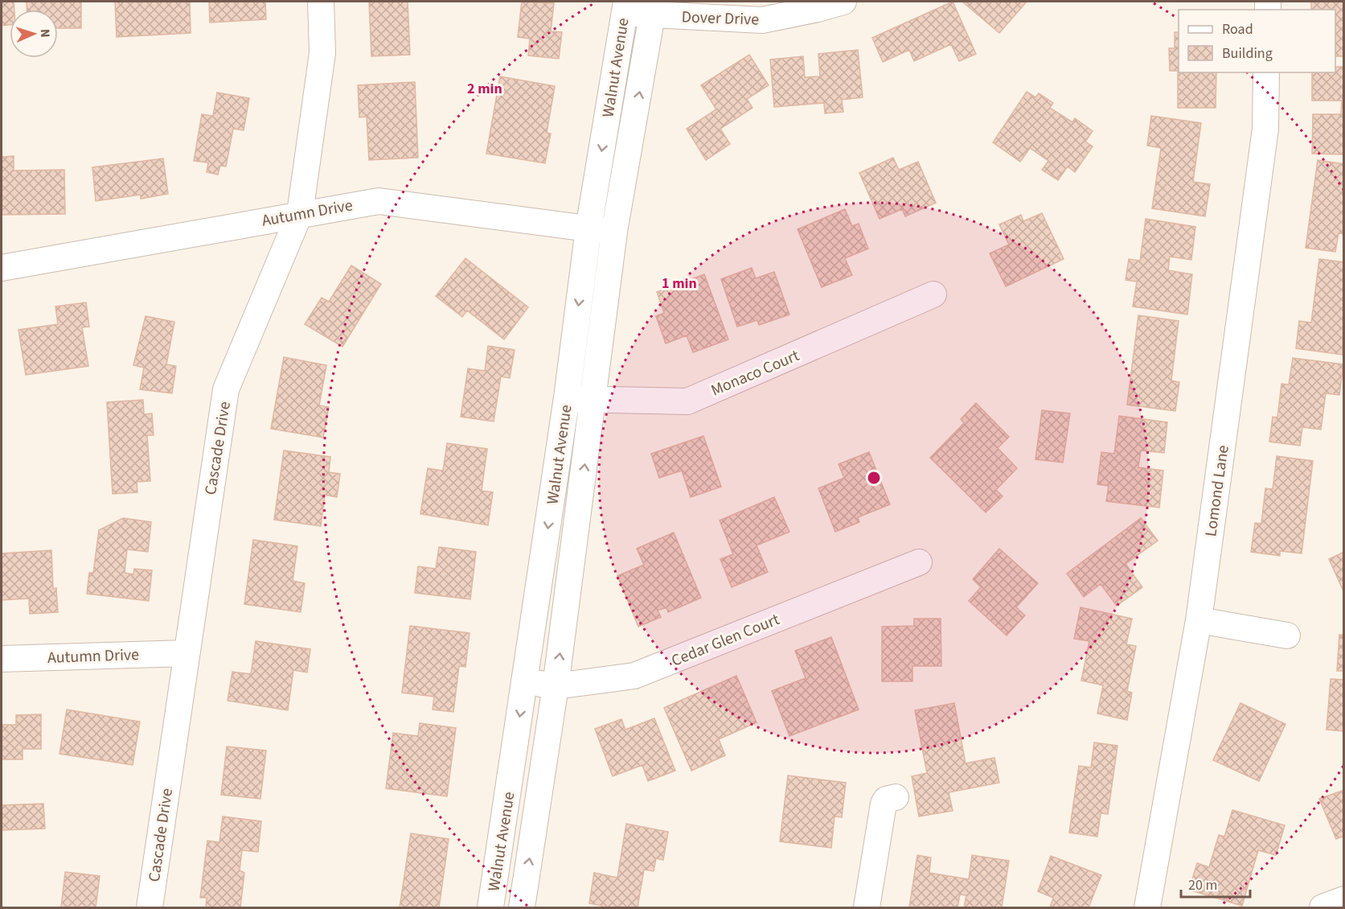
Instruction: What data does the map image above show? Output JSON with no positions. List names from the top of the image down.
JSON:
{
  "streets": {
    "street": [
      "Dover Drive",
      "Walnut Avenue",
      "Autumn Drive",
      "Monaco Court",
      "Cascade Drive",
      "Lomond Lane",
      "Cedar Glen Court"
    ]
  },
  "crossings": [
    ["Dover Drive", "Walnut Avenue"],
    ["Walnut Avenue", "Autumn Drive"],
    ["Walnut Avenue", "Monaco Court"],
    ["Walnut Avenue", "Cedar Glen Court"],
    ["Autumn Drive", "Cascade Drive"]
  ],
  "legend": ["Road", "Building"],
  "scale_bar": "20 m",
  "north": "right",
  "rings": ["2 min", "1 min"]
}
